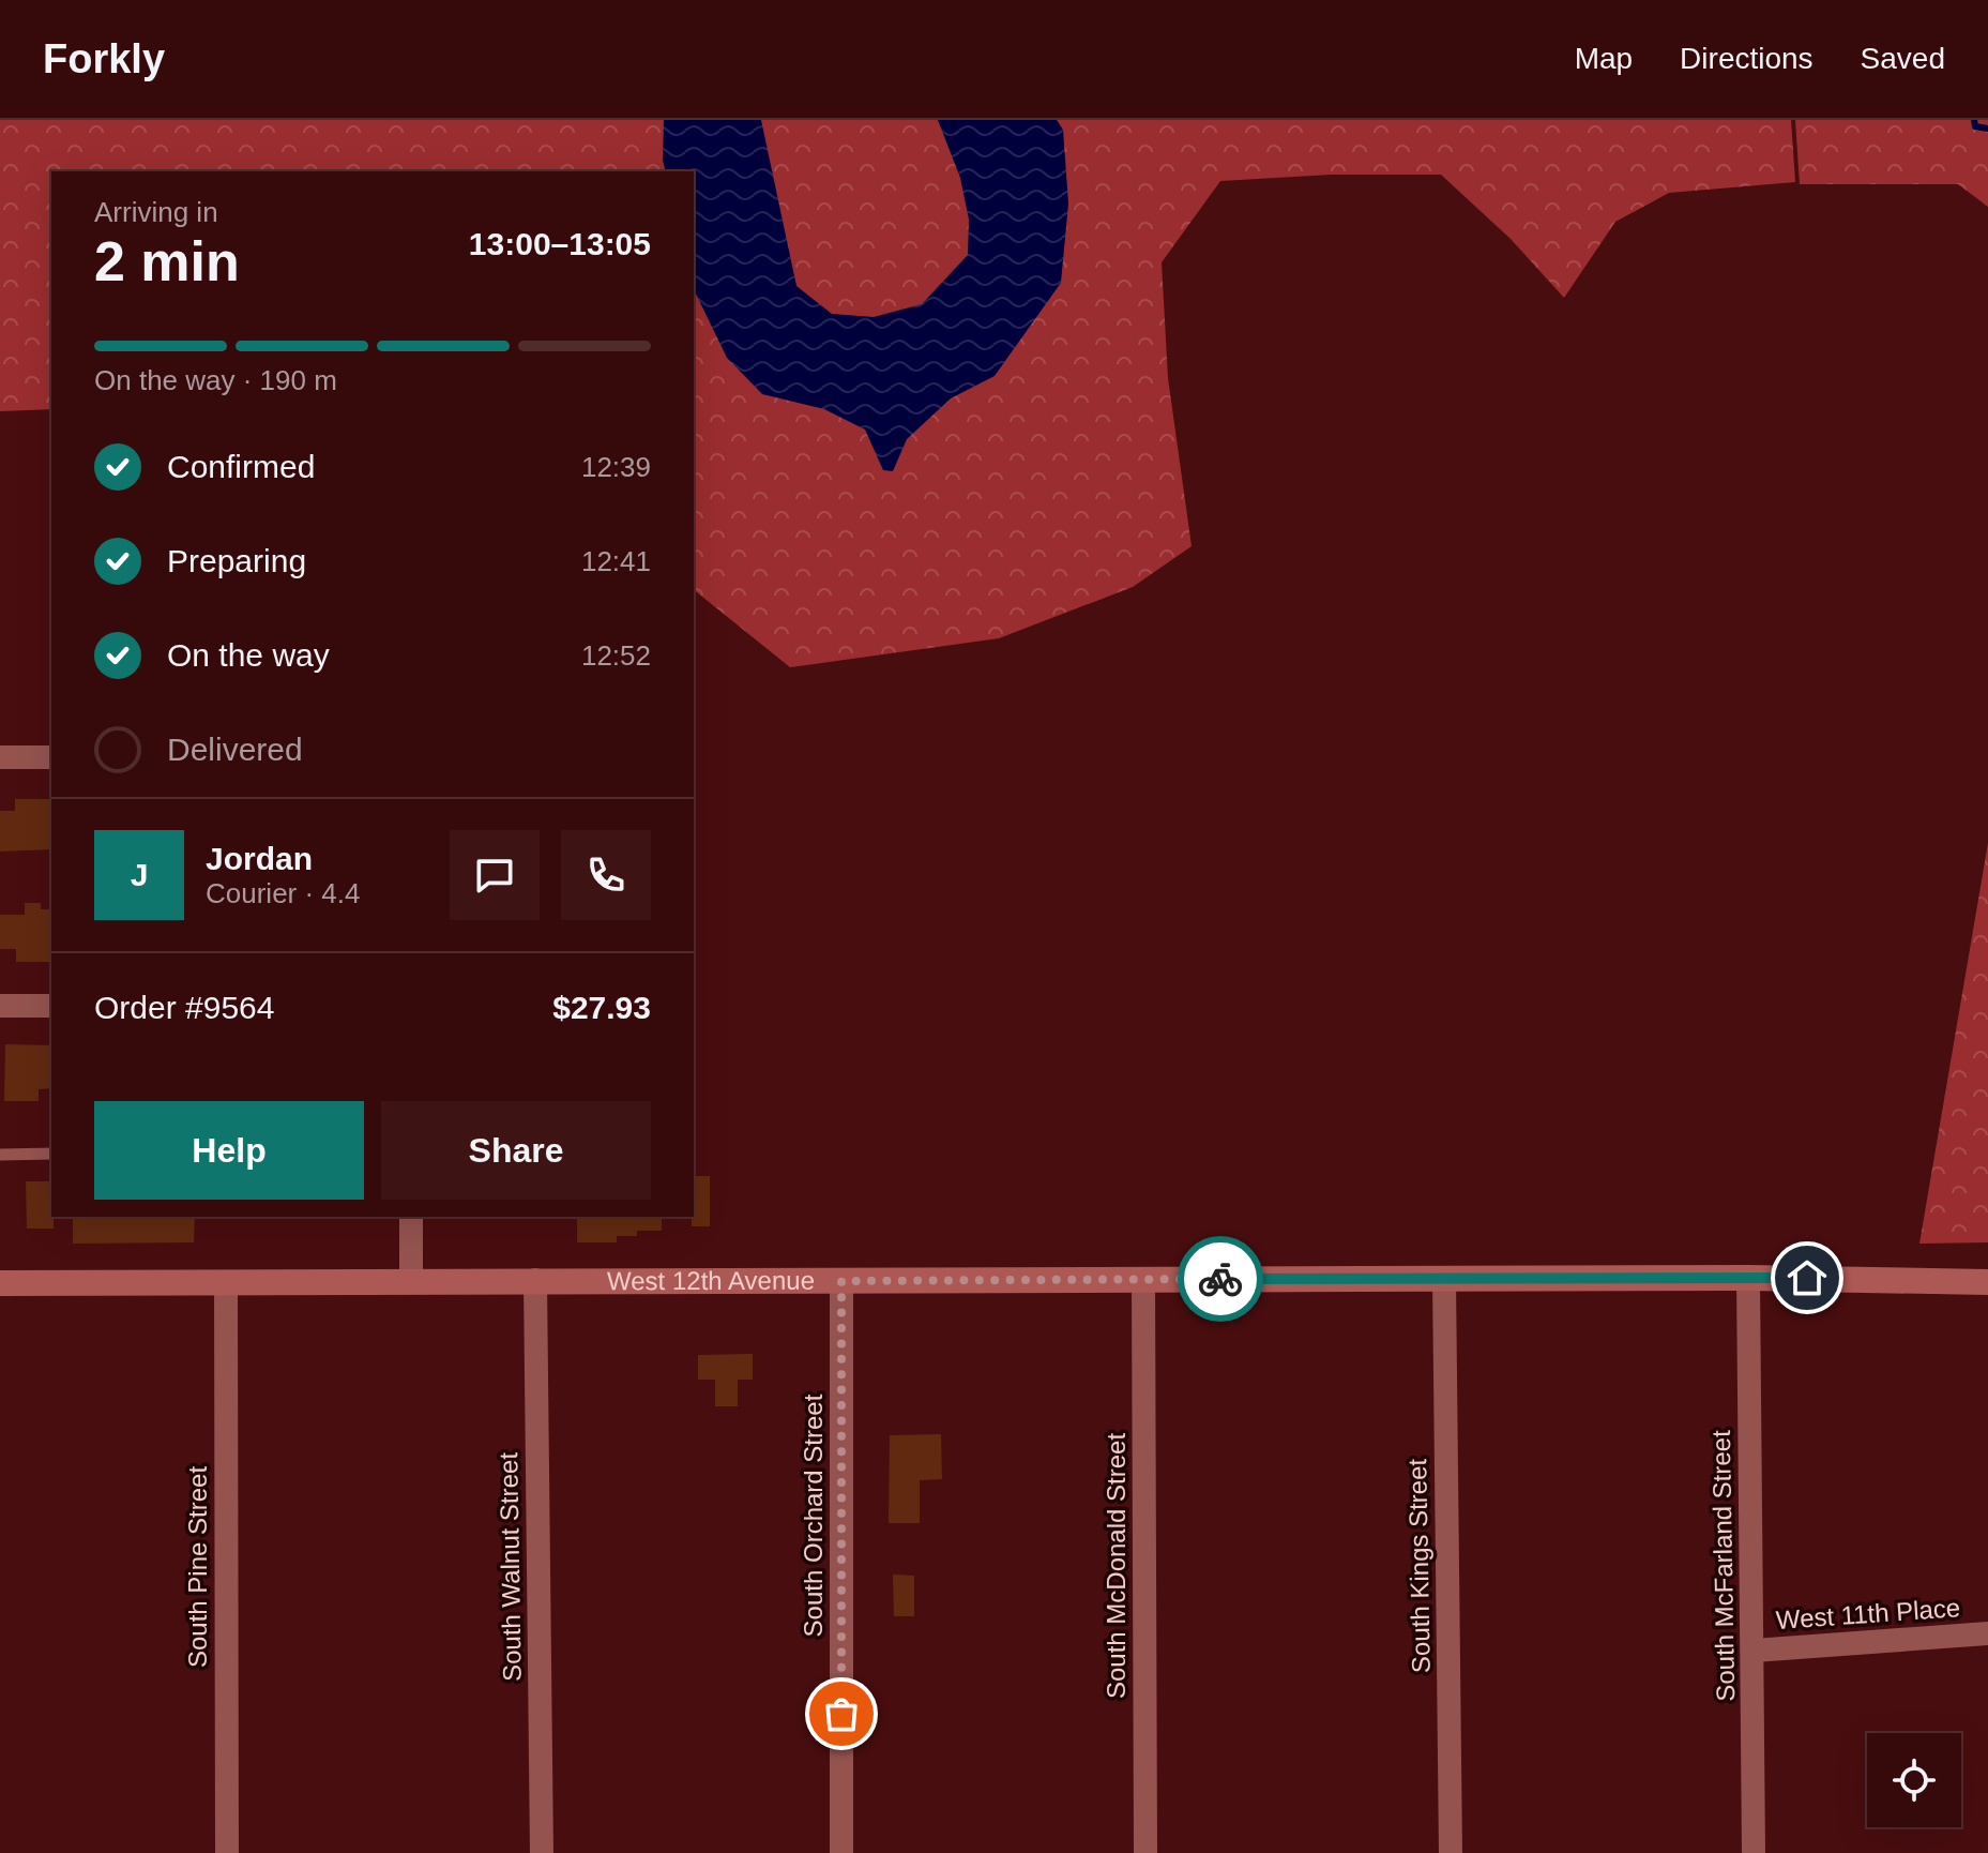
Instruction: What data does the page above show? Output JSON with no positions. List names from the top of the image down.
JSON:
{
  "streets": {
    "main road": ["West 12th Avenue"],
    "street": [
      "South Orchard Street",
      "South McDonald Street",
      "South Kings Street",
      "South McFarland Street",
      "South Pine Street",
      "South Walnut Street",
      "West 11th Place"
    ]
  },
  "crossings": [
    ["West 12th Avenue", "South Orchard Street"],
    ["West 12th Avenue", "South McDonald Street"],
    ["West 12th Avenue", "South Kings Street"],
    ["West 12th Avenue", "South McFarland Street"],
    ["West 12th Avenue", "South Pine Street"],
    ["West 12th Avenue", "South Walnut Street"],
    ["South McFarland Street", "West 11th Place"]
  ],
  "page": {
    "header": "Forkly",
    "nav": ["Map", "Directions", "Saved"],
    "heading": ["2 min", "Arriving in", "13:00–13:05"],
    "panel": [
      "Jordan",
      "Courier · 4.4",
      "Order #9564",
      "$27.93"
    ],
    "bar": "On the way · 190 m",
    "list": [
      ["Confirmed", "12:39"],
      ["Preparing", "12:41"],
      ["On the way", "12:52"],
      "Delivered"
    ],
    "round": "J",
    "buttons": ["Help", "Share"]
  }
}
